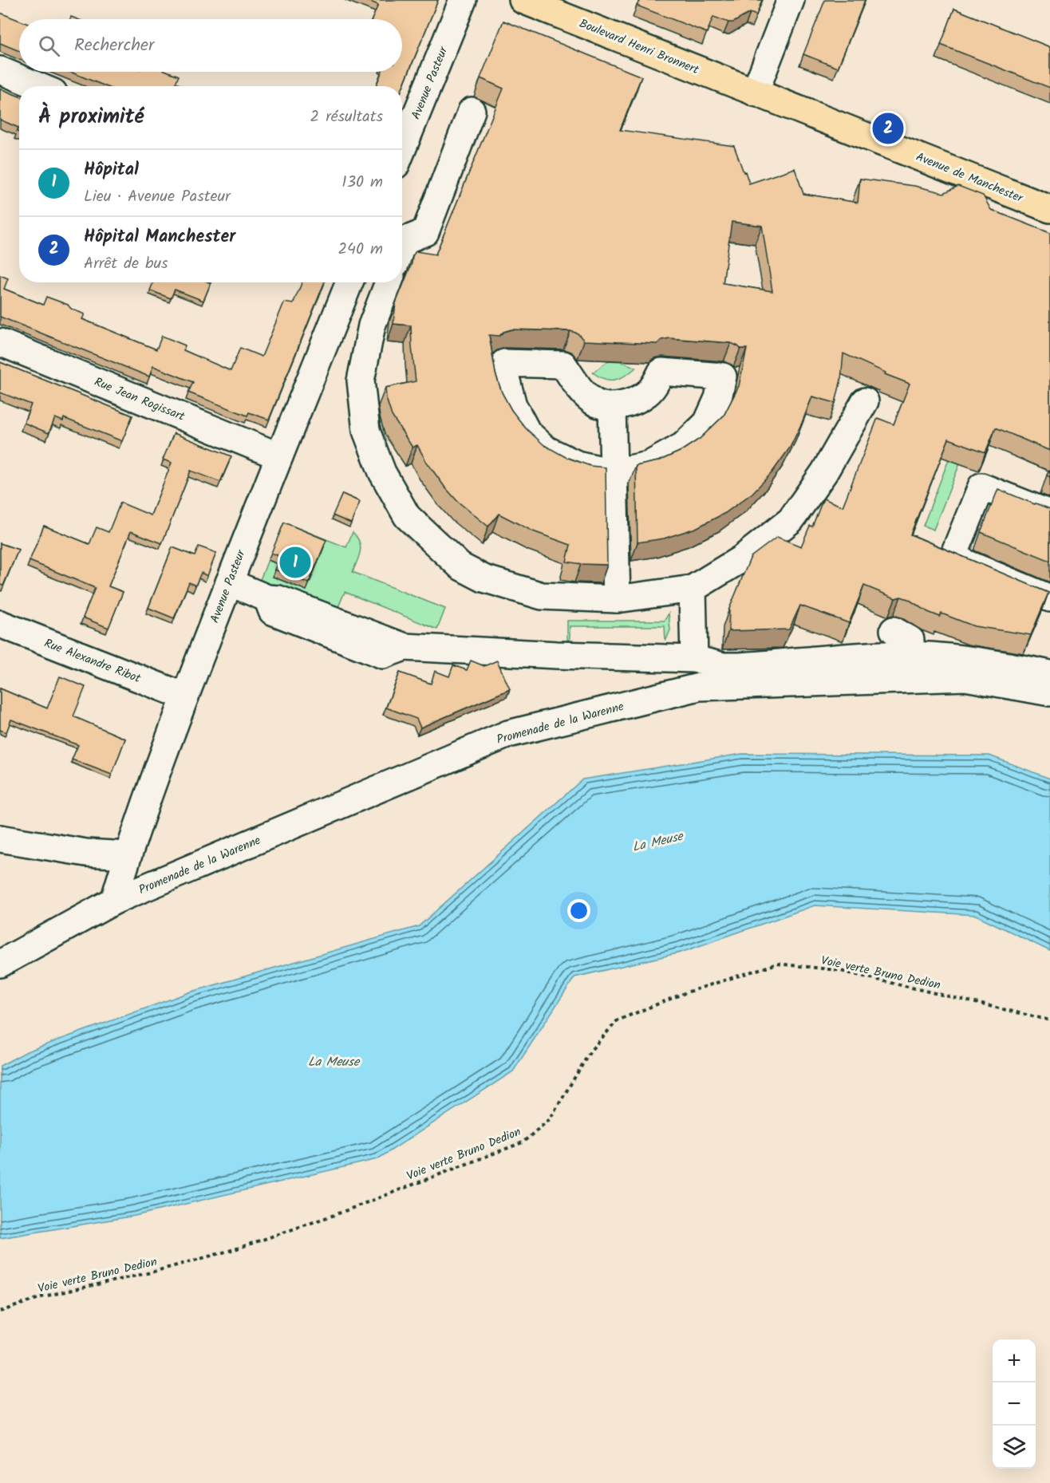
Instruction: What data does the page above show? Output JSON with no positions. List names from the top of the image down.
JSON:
{
  "streets": {
    "main road": ["Boulevard Henri Bronnert", "Avenue de Manchester"],
    "street": [
      "Avenue Pasteur",
      "Rue Jean Rogissart",
      "Rue Alexandre Ribot",
      "Promenade de la Warenne"
    ],
    "path": ["Voie verte Bruno Dedion"]
  },
  "crossings": [
    ["Boulevard Henri Bronnert", "Avenue de Manchester"],
    ["Avenue Pasteur", "Rue Jean Rogissart"],
    ["Avenue Pasteur", "Rue Alexandre Ribot"],
    ["Avenue Pasteur", "Promenade de la Warenne"]
  ],
  "water": ["La Meuse"],
  "page": {
    "search": "Rechercher",
    "heading": ["À proximité", "2 résultats"],
    "pins": ["2", "1"],
    "list": [
      {
        "mark": "1",
        "name": "Hôpital",
        "note": "Lieu · Avenue Pasteur",
        "value": "130 m"
      },
      {
        "mark": "2",
        "name": "Hôpital Manchester",
        "note": "Arrêt de bus",
        "value": "240 m"
      }
    ],
    "map_buttons": ["+", "−"]
  }
}
